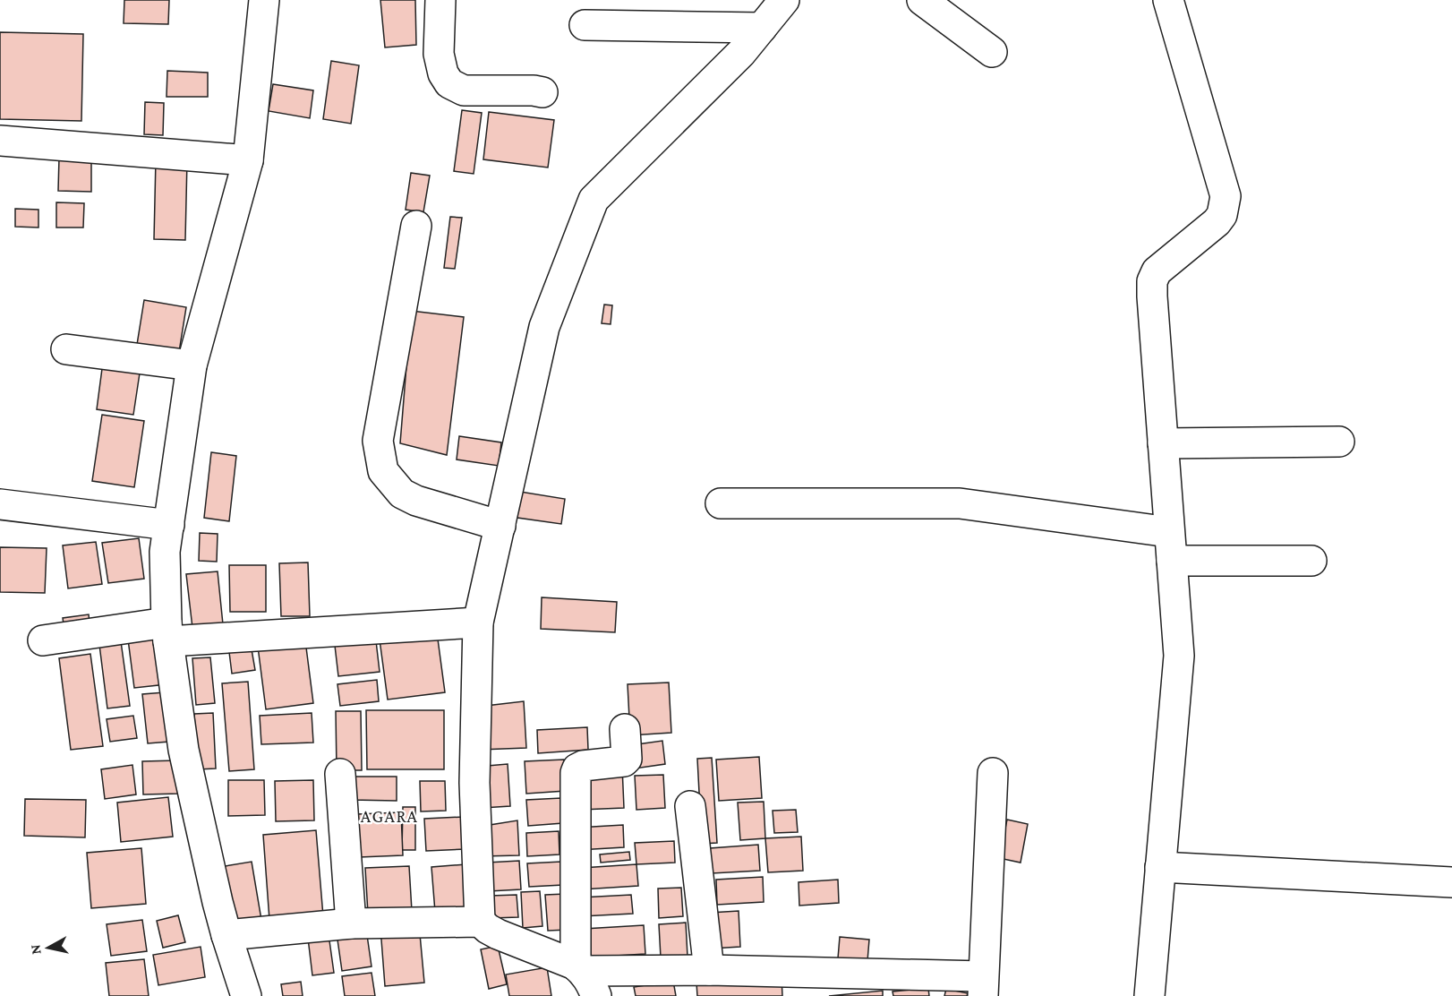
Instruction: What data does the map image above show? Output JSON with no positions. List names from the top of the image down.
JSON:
{
  "districts": ["AGARA"],
  "north": "left"
}
